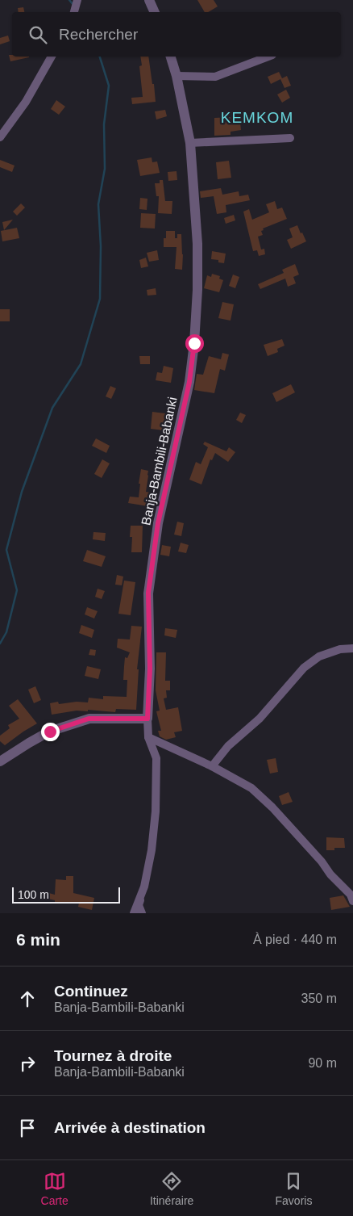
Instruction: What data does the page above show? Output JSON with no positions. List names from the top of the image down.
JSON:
{
  "streets": {
    "street": ["Banja-Bambili-Babanki"]
  },
  "districts": ["KEMKOM"],
  "scale_bar": "100 m",
  "page": {
    "search": "Rechercher",
    "scale": "100 m",
    "heading": ["6 min", "À pied · 440 m"],
    "list": [
      ["Continuez", "Banja-Bambili-Babanki", "350 m"],
      ["Tournez à droite", "Banja-Bambili-Babanki", "90 m"],
      "Arrivée à destination"
    ],
    "nav": ["Carte", "Itinéraire", "Favoris"]
  }
}
